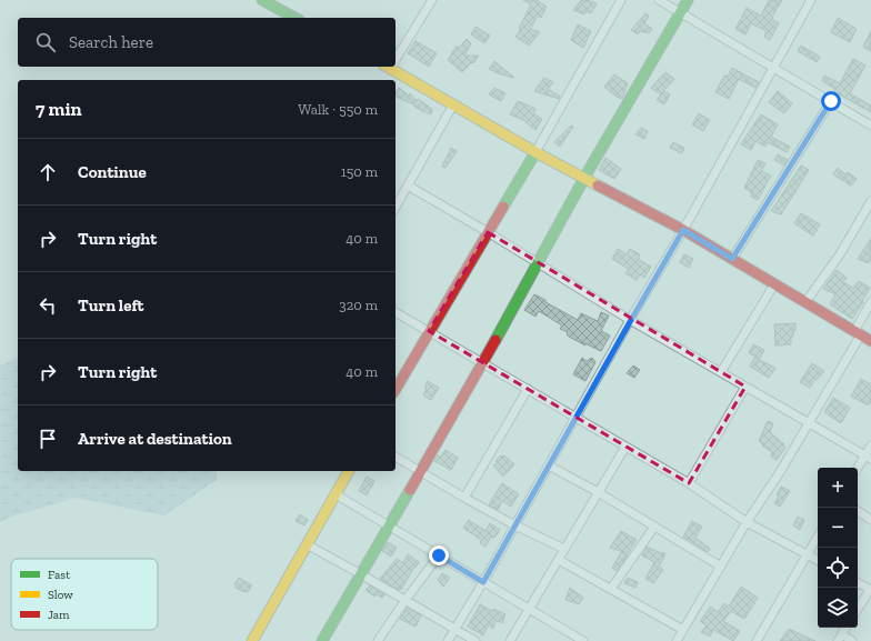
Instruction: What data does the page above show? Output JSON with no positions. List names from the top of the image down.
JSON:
{
  "legend": ["Fast", "Slow", "Jam"],
  "page": {
    "search": "Search here",
    "heading": ["7 min", "Walk · 550 m"],
    "list": [
      ["Continue", "150 m"],
      ["Turn right", "40 m"],
      ["Turn left", "320 m"],
      ["Turn right", "40 m"],
      "Arrive at destination"
    ],
    "map_buttons": ["+", "−"]
  }
}
